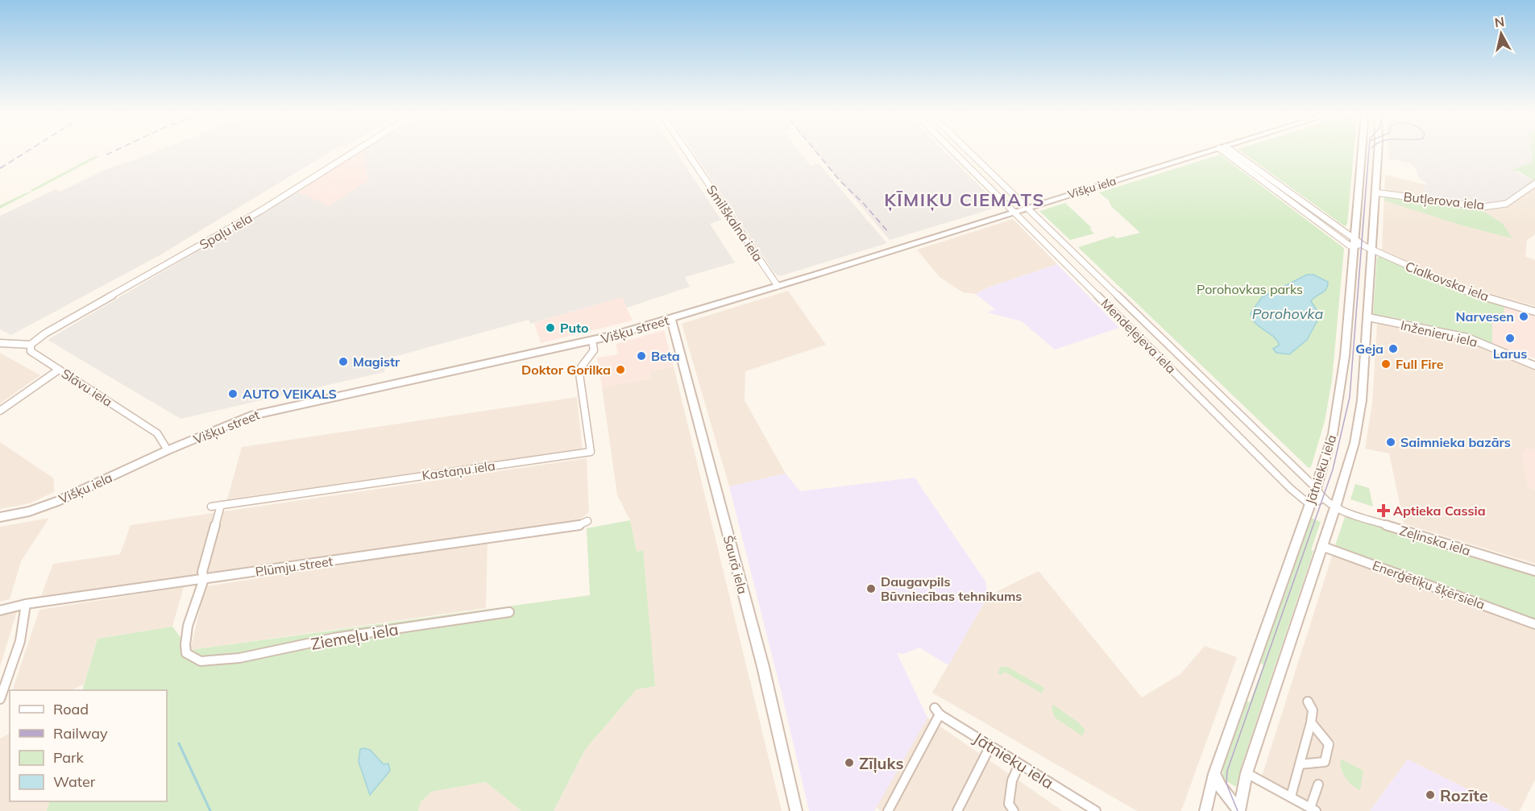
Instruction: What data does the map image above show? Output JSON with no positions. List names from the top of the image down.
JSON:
{
  "streets": {
    "street": [
      "Višķu iela",
      "Butļerova iela",
      "Smilškalna iela",
      "Spaļu iela",
      "Cialkovska iela",
      "Višķu street",
      "Inženieru iela",
      "Mendeļejeva iela",
      "Slāvu iela",
      "Jātnieku iela",
      "Kastaņu iela",
      "Zeļinska iela",
      "Šaurā iela",
      "Plūmju street",
      "Enerģētiķu šķērsiela",
      "Ziemeļu iela"
    ]
  },
  "crossings": [
    ["Višķu iela", "Višķu street"],
    ["Višķu iela", "Mendeļejeva iela"],
    ["Višķu iela", "Slāvu iela"],
    ["Butļerova iela", "Jātnieku iela"],
    ["Smilškalna iela", "Višķu street"],
    ["Spaļu iela", "Slāvu iela"],
    ["Cialkovska iela", "Jātnieku iela"],
    ["Višķu street", "Mendeļejeva iela"],
    ["Višķu street", "Slāvu iela"],
    ["Višķu street", "Kastaņu iela"],
    ["Višķu street", "Šaurā iela"],
    ["Inženieru iela", "Jātnieku iela"],
    ["Mendeļejeva iela", "Jātnieku iela"],
    ["Jātnieku iela", "Zeļinska iela"],
    ["Jātnieku iela", "Enerģētiķu šķērsiela"],
    ["Plūmju street", "Ziemeļu iela"]
  ],
  "districts": ["ĶĪMIĶU CIEMATS"],
  "water": ["Porohovka"],
  "parks": ["Porohovkas parks"],
  "places": {
    "other": [
      "Narvesen",
      "Puto",
      "Larus",
      "Geja",
      "Beta",
      "Magistr",
      "Full Fire",
      "Doktor Gorilka",
      "AUTO VEIKALS",
      "Saimnieka bazārs",
      "Daugavpils Būvniecības tehnikums",
      "Zīļuks",
      "Rozīte"
    ],
    "health": ["Aptieka Cassia"]
  },
  "legend": [
    "Road",
    "Railway",
    "Park",
    "Water"
  ],
  "north": "top"
}
